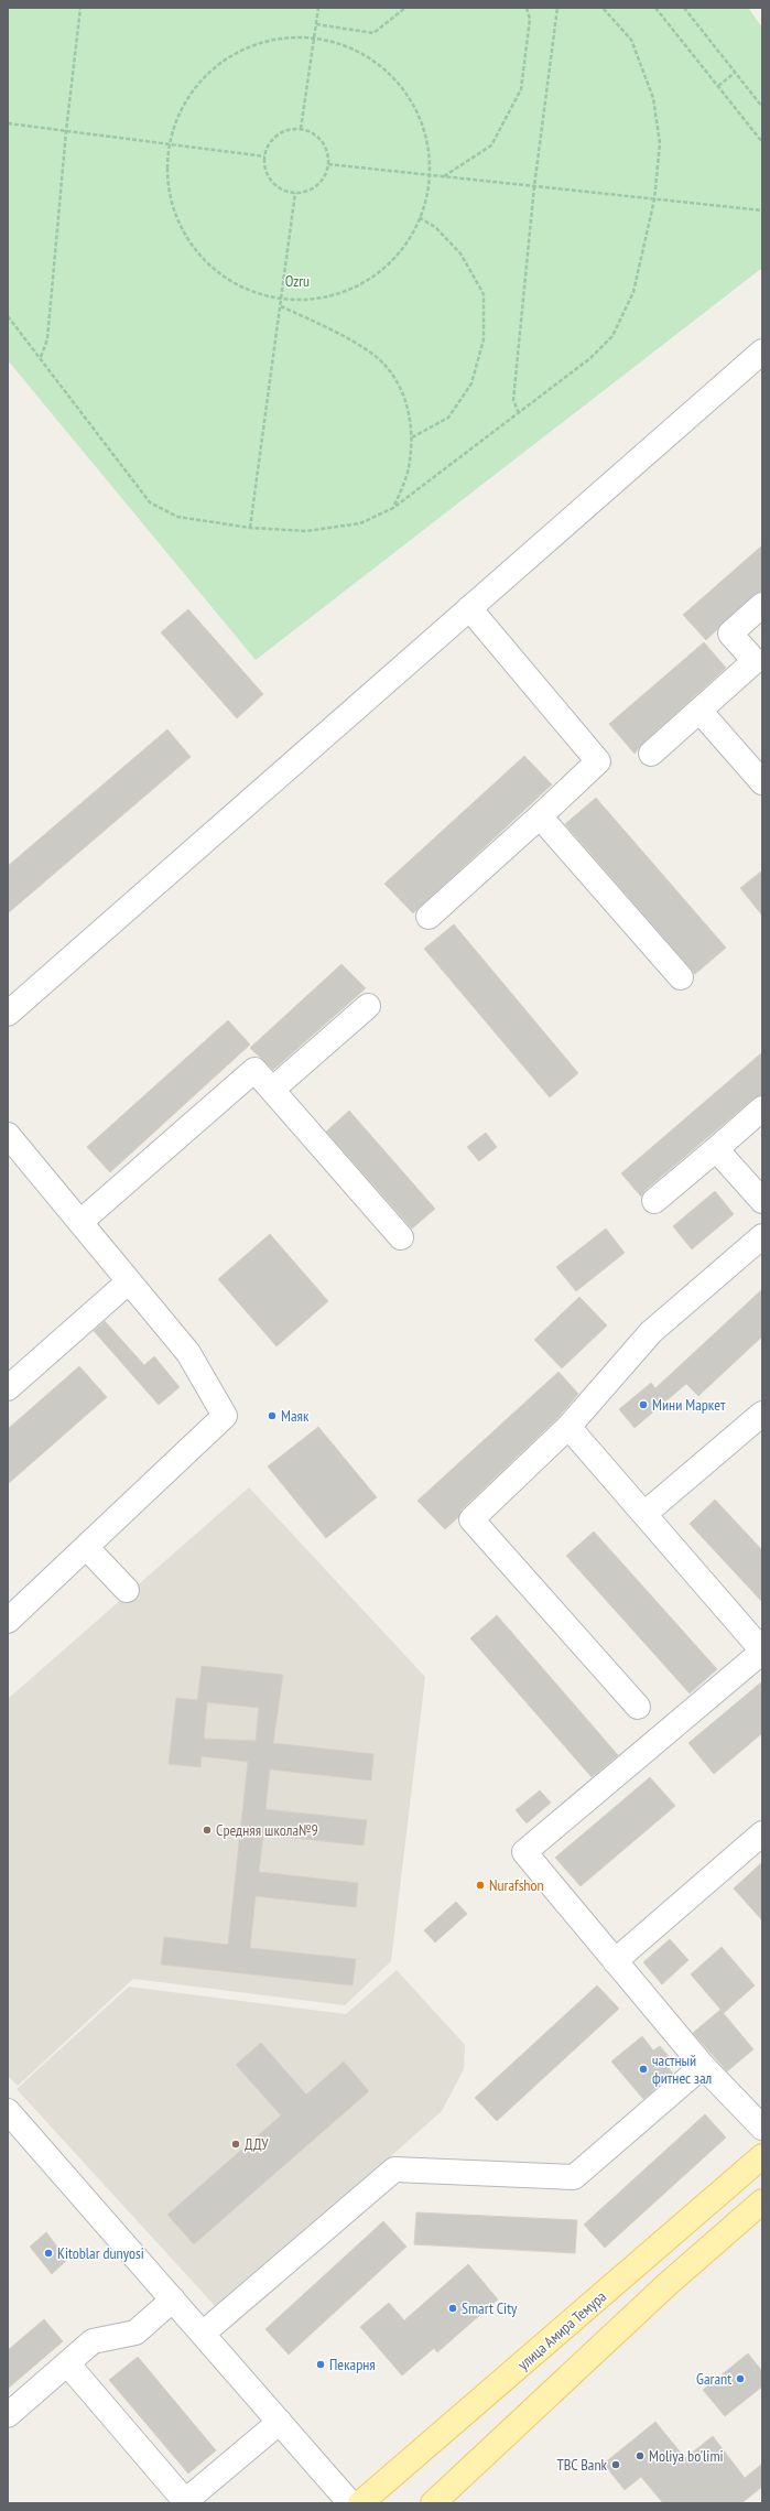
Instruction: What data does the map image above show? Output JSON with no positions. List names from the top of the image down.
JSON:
{
  "streets": {
    "main road": ["улица Амира Темура"]
  },
  "parks": ["Ozru"],
  "places": [
    "Мини Маркет",
    "Маяк",
    "Средняя школа№9",
    "Nurafshon",
    "частный фитнес зал",
    "ДДУ",
    "Kitoblar dunyosi",
    "Smart City",
    "Пекарня",
    "Garant",
    "Moliya bo'limi",
    "TBC Bank"
  ]
}
